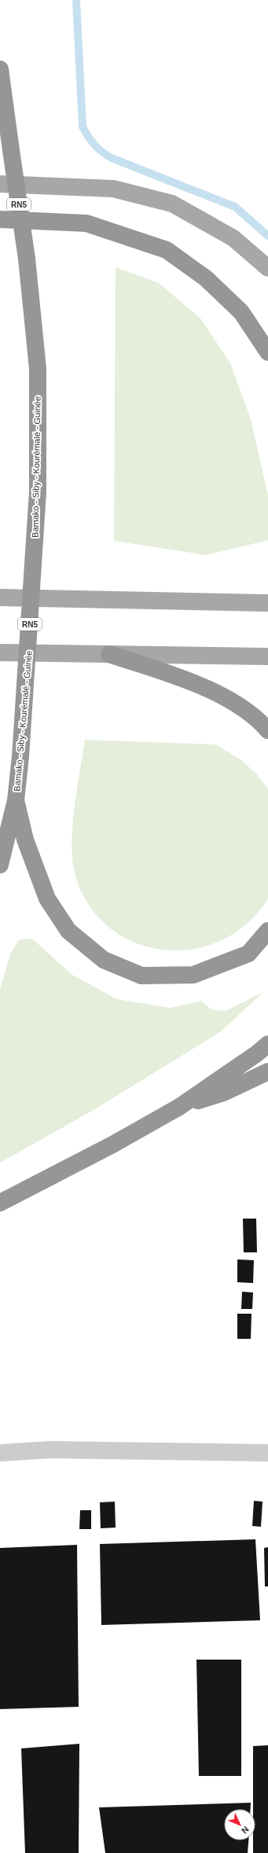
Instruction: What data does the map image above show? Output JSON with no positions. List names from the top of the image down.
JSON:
{
  "streets": {
    "highway": ["RN5", "Bamako - Siby - Kourémalé - Guinée"]
  },
  "north": "bottom right"
}
